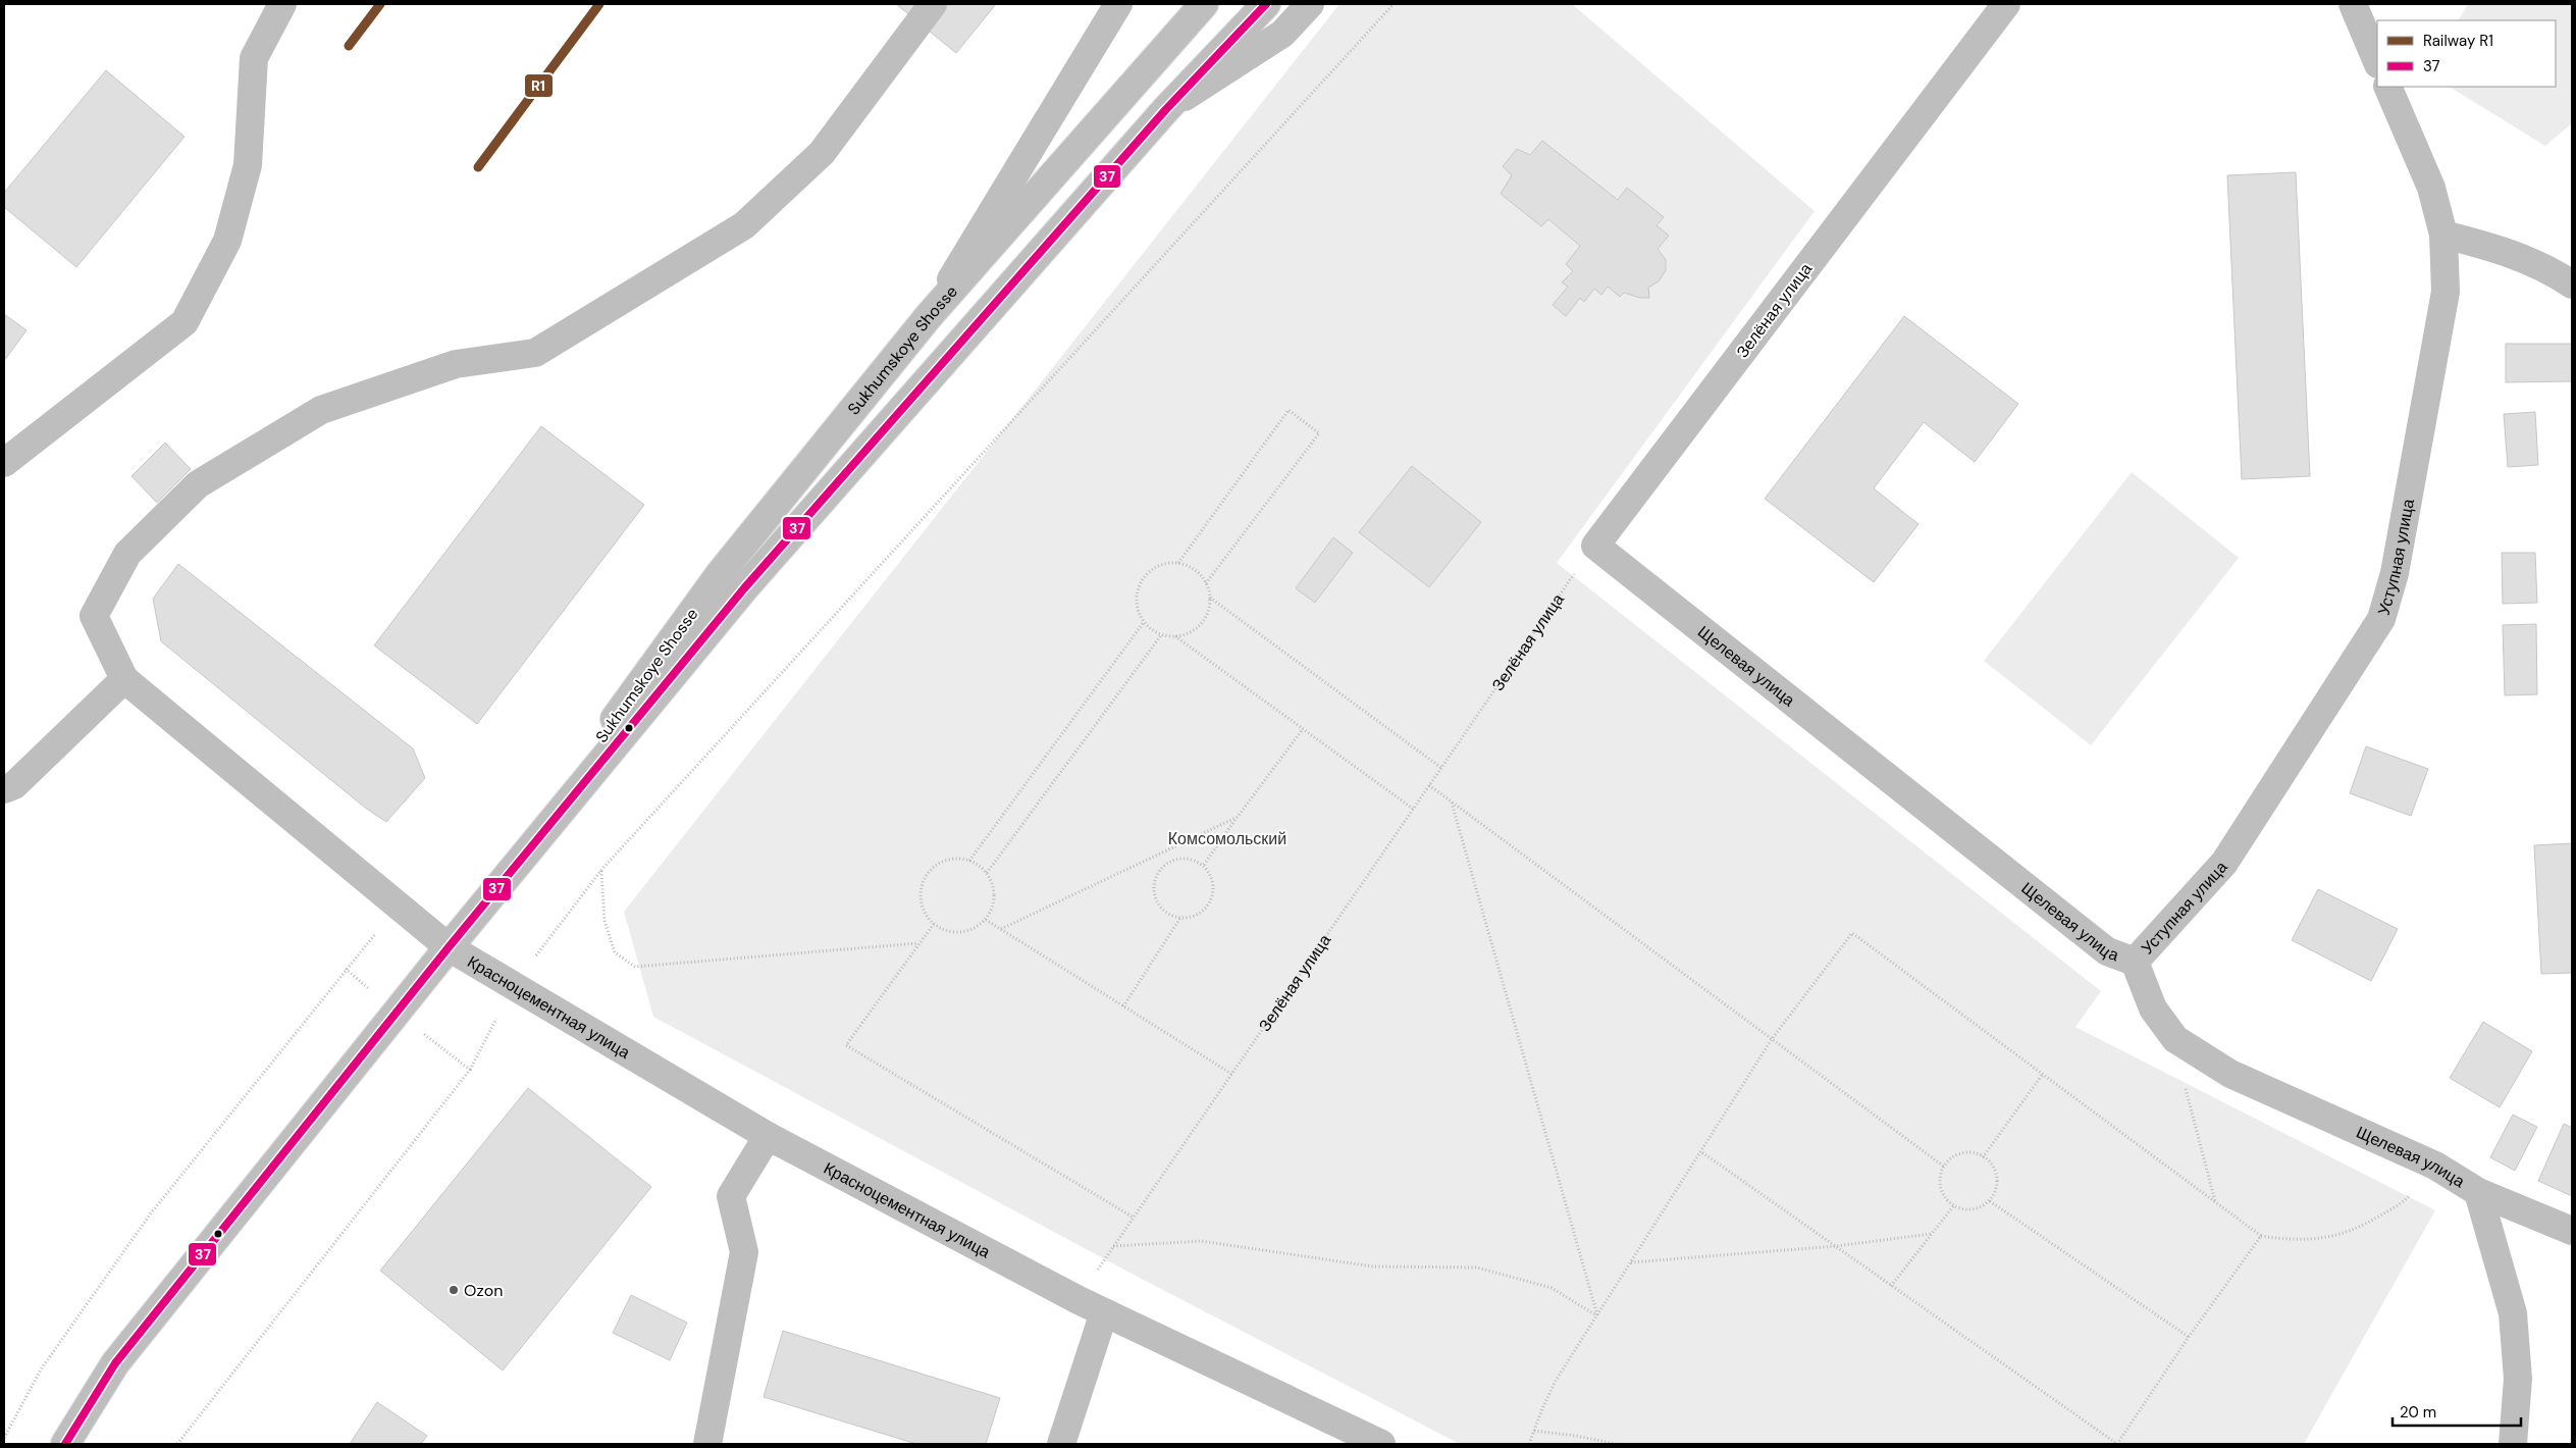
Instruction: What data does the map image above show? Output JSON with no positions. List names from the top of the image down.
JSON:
{
  "streets": {
    "main road": [
      "Зелёная улица",
      "Sukhumskoye Shosse",
      "Уступная улица",
      "Щелевая улица",
      "Красноцементная улица"
    ]
  },
  "crossings": [
    ["Зелёная улица", "Щелевая улица"],
    ["Зелёная улица", "Красноцементная улица"],
    ["Sukhumskoye Shosse", "Красноцементная улица"],
    ["Уступная улица", "Щелевая улица"]
  ],
  "parks": ["Комсомольский"],
  "places": ["Ozon"],
  "lines": ["rail line R1", "transit line 37"],
  "legend": ["Railway R1", "37"],
  "scale_bar": "20 m"
}
